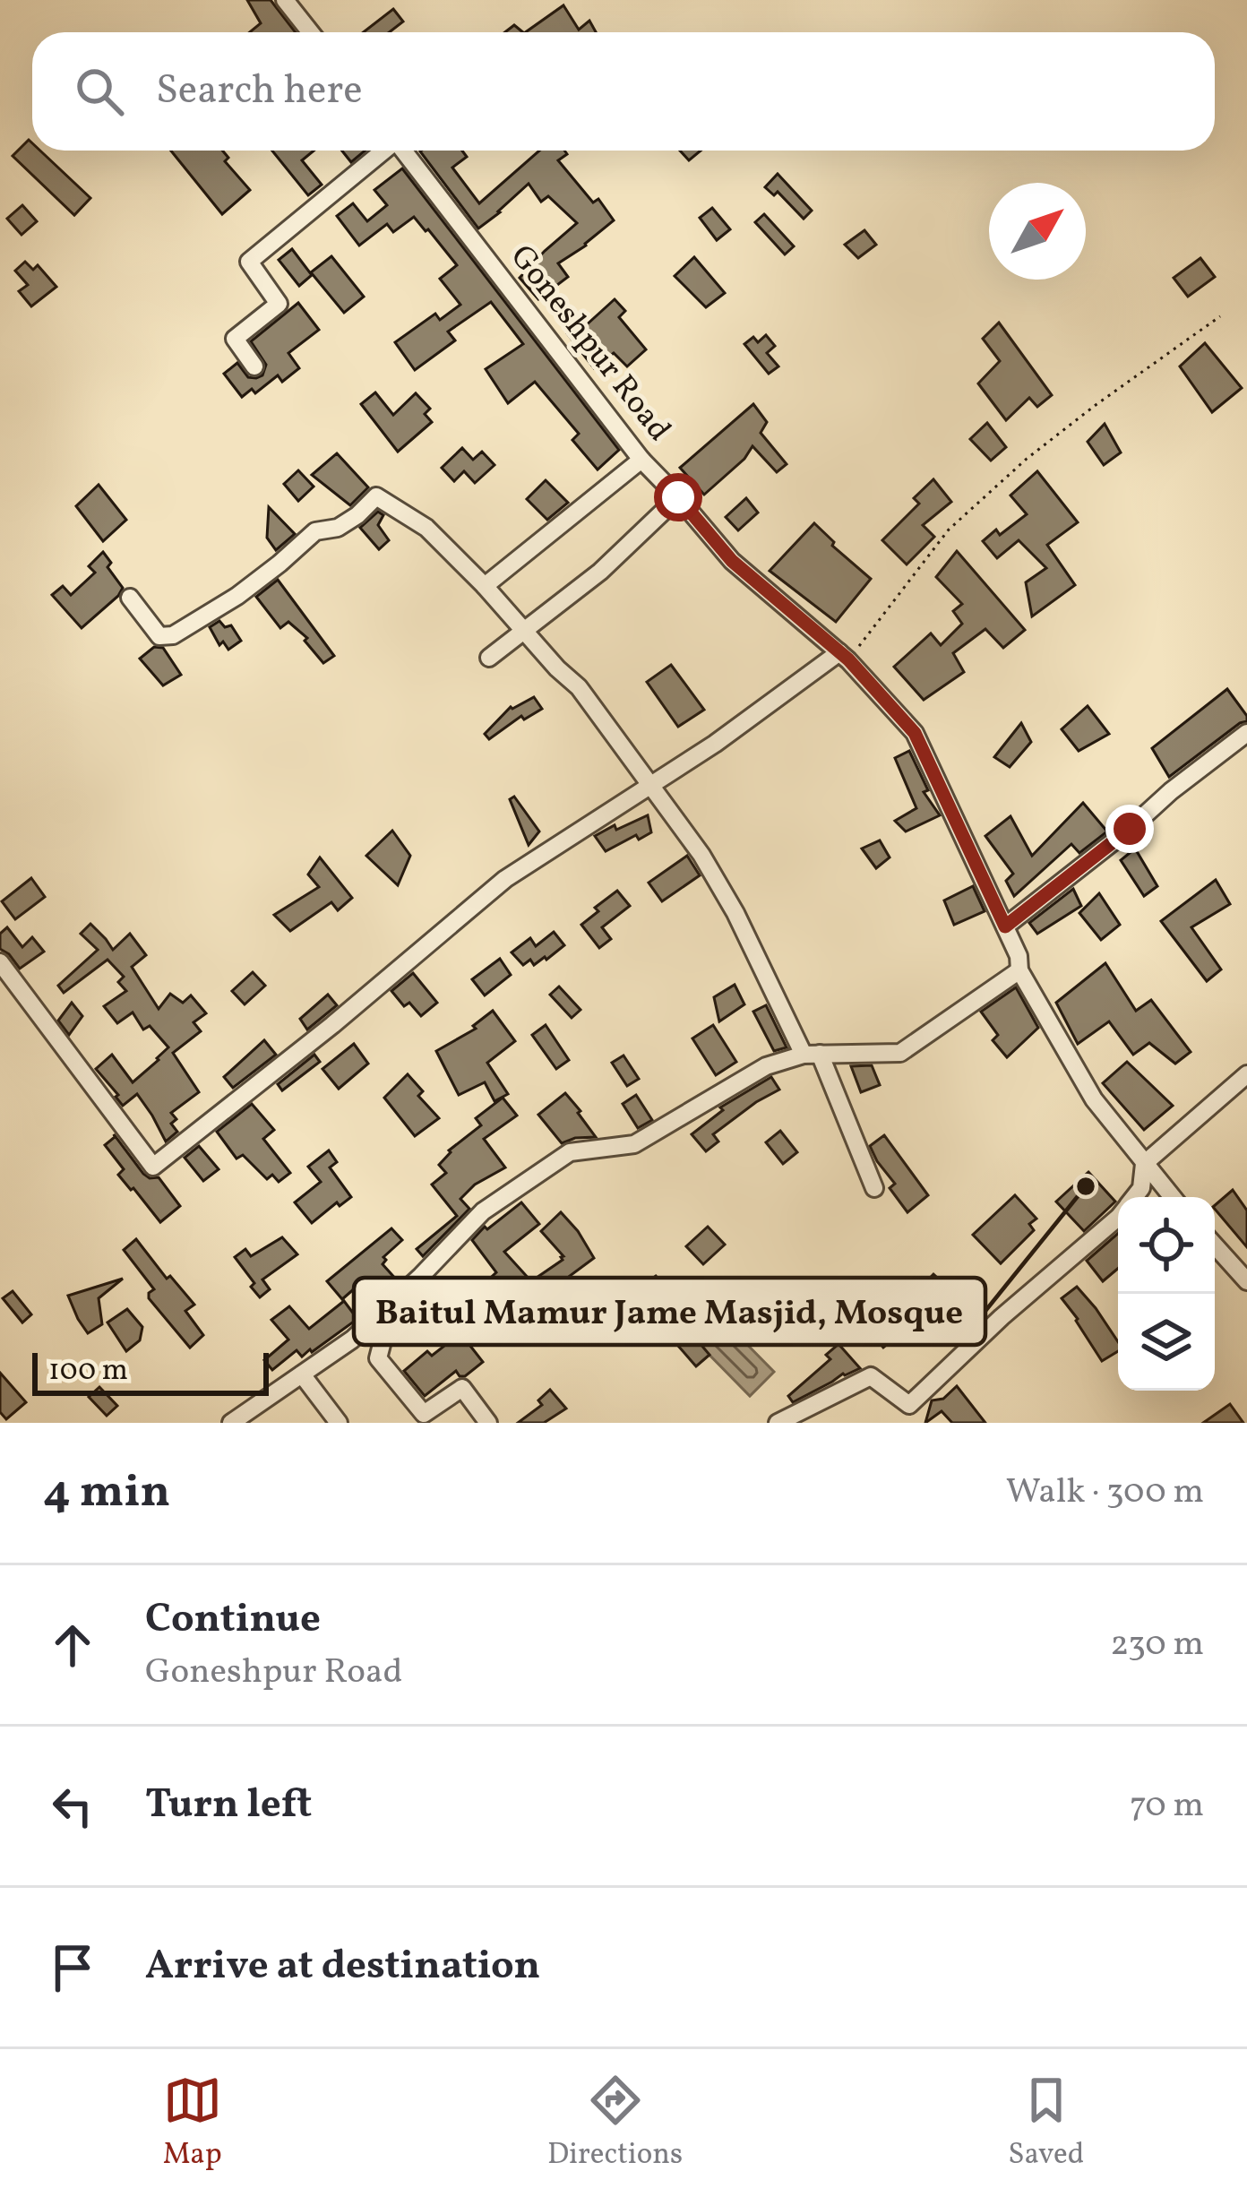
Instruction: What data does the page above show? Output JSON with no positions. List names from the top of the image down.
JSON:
{
  "streets": {
    "street": ["Goneshpur Road"]
  },
  "places": ["Baitul Mamur Jame Masjid, Mosque"],
  "scale_bar": "100 m",
  "north": "top right",
  "page": {
    "search": "Search here",
    "scale": "100 m",
    "heading": ["4 min", "Walk · 300 m"],
    "list": [
      ["Continue", "Goneshpur Road", "230 m"],
      ["Turn left", "70 m"],
      "Arrive at destination"
    ],
    "nav": ["Map", "Directions", "Saved"]
  }
}
